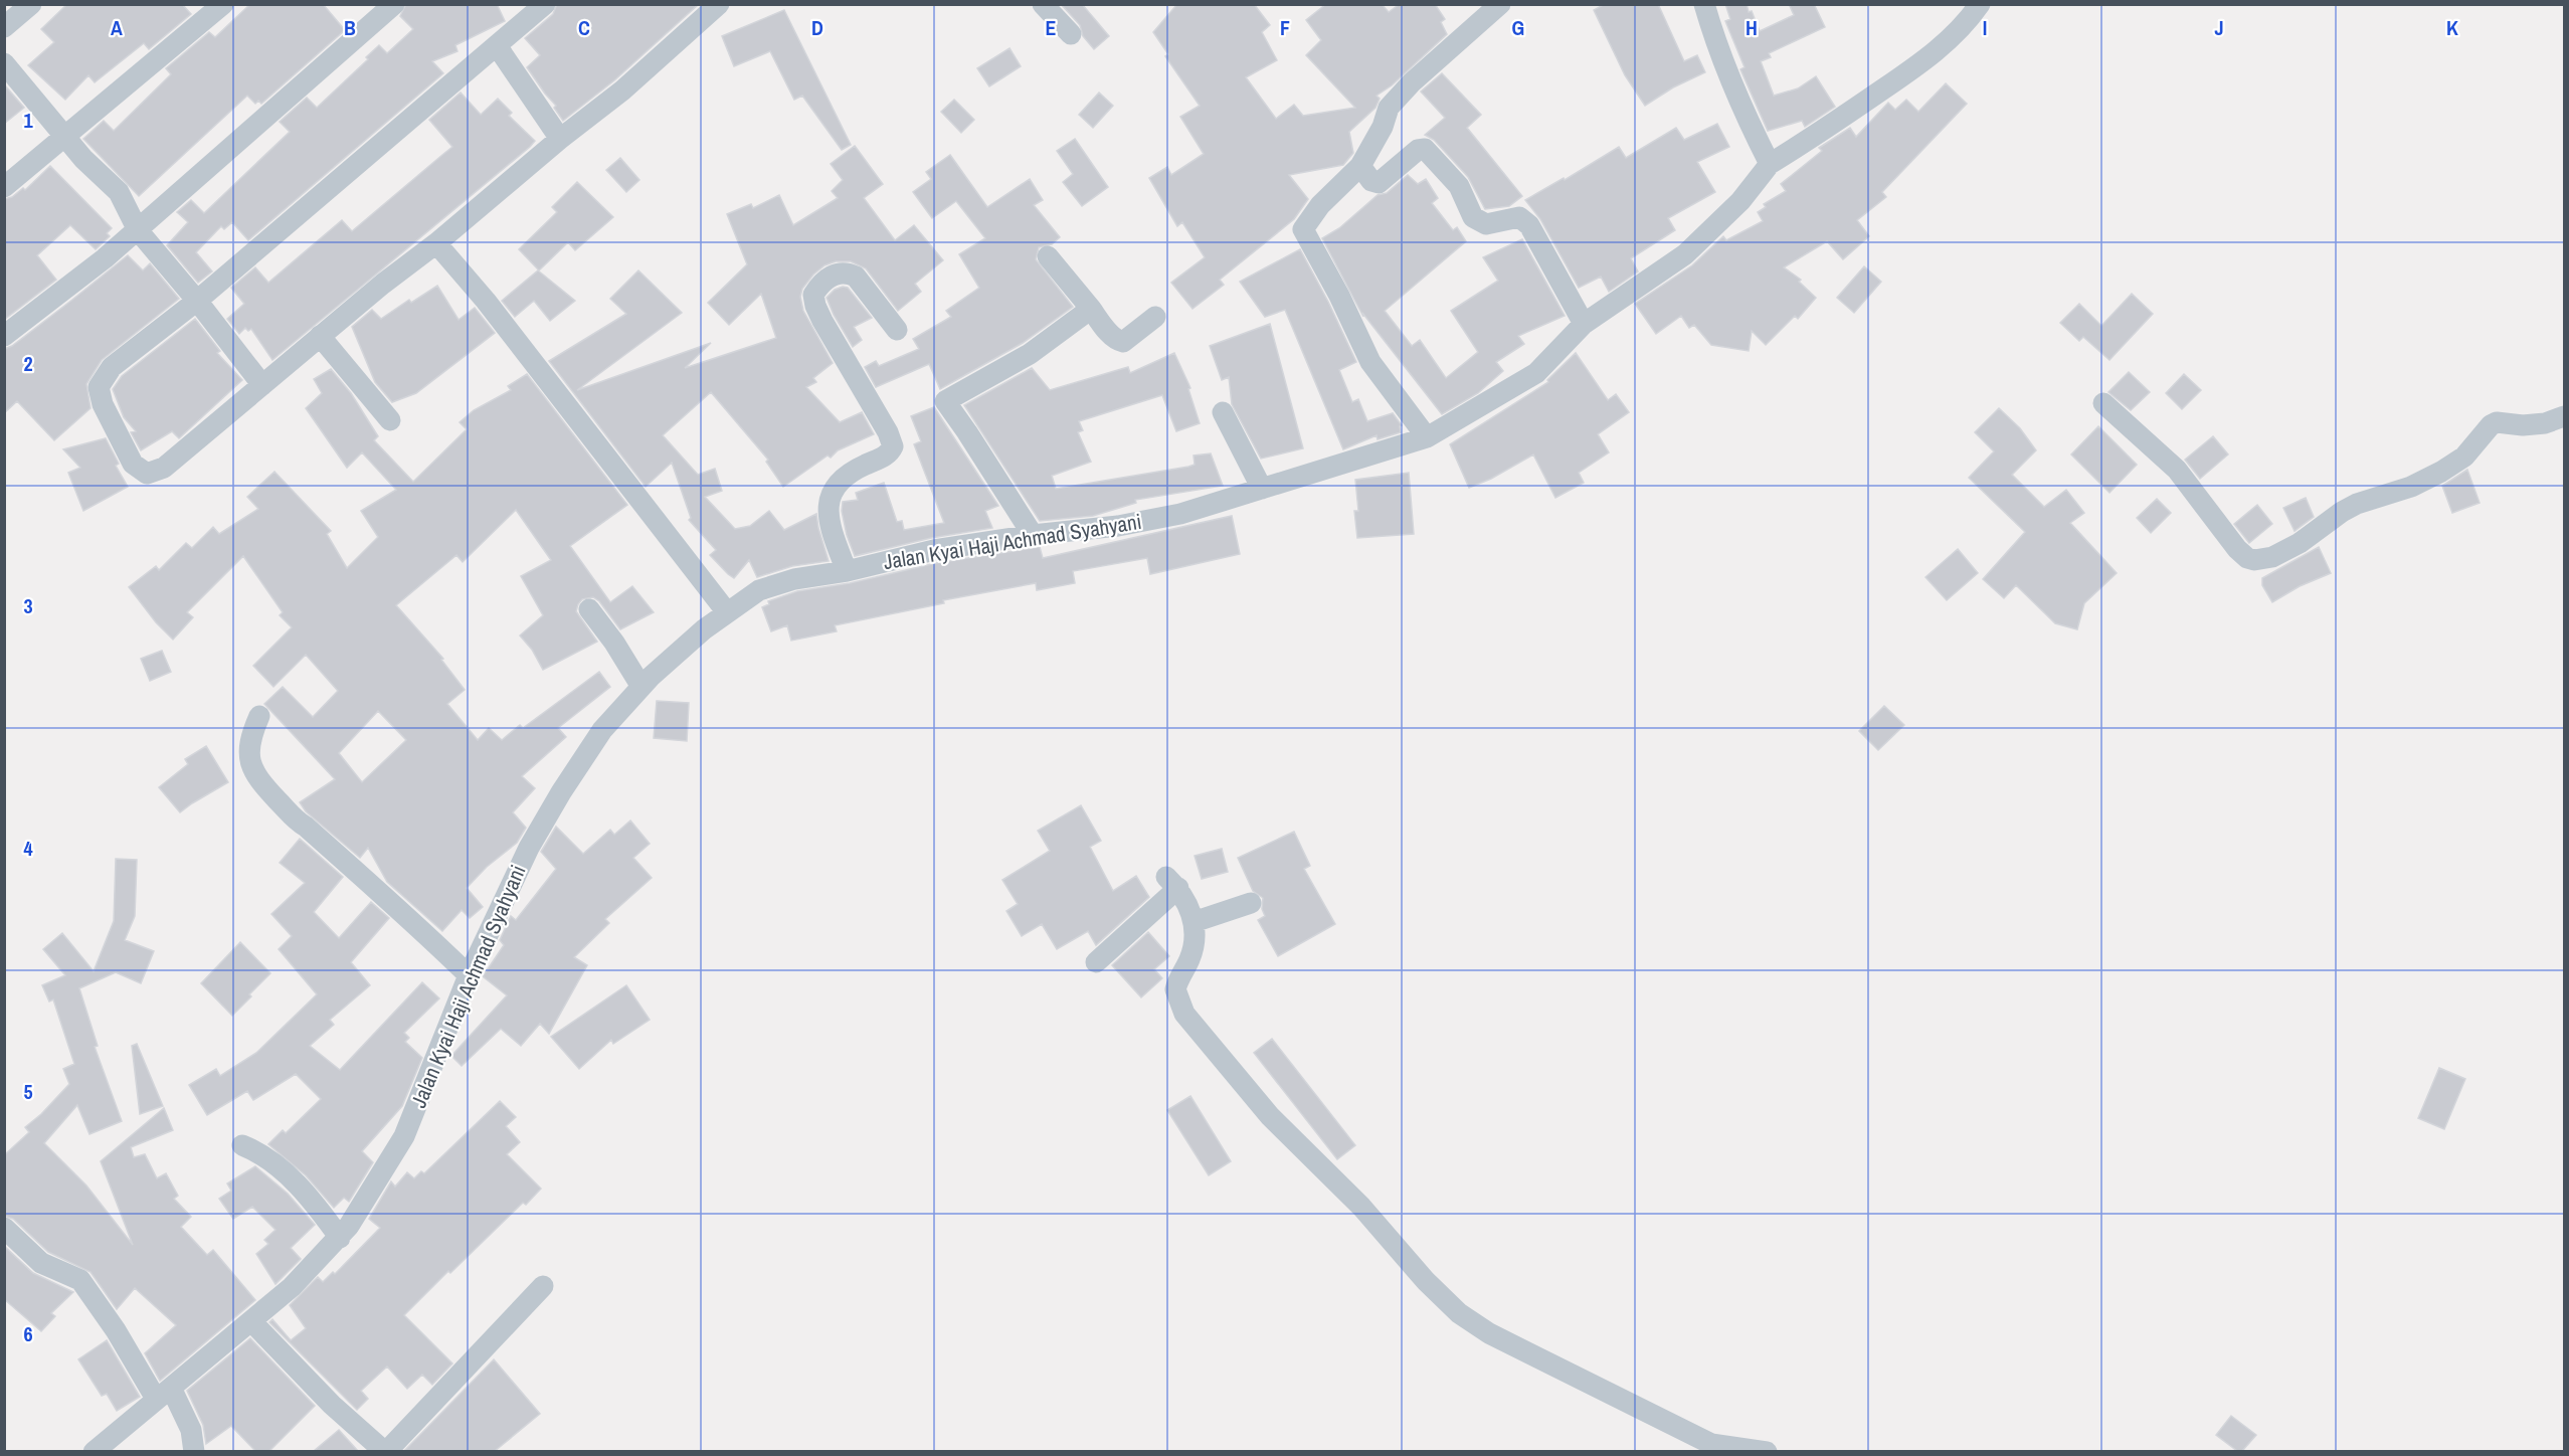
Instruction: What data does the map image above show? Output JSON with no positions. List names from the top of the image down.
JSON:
{
  "streets": {
    "street": ["Jalan Kyai Haji Achmad Syahyani"]
  },
  "grid": {
    "columns": [
      "A",
      "B",
      "C",
      "D",
      "E",
      "F",
      "G",
      "H",
      "I",
      "J",
      "K"
    ],
    "rows": [
      "1",
      "2",
      "3",
      "4",
      "5",
      "6"
    ]
  }
}
